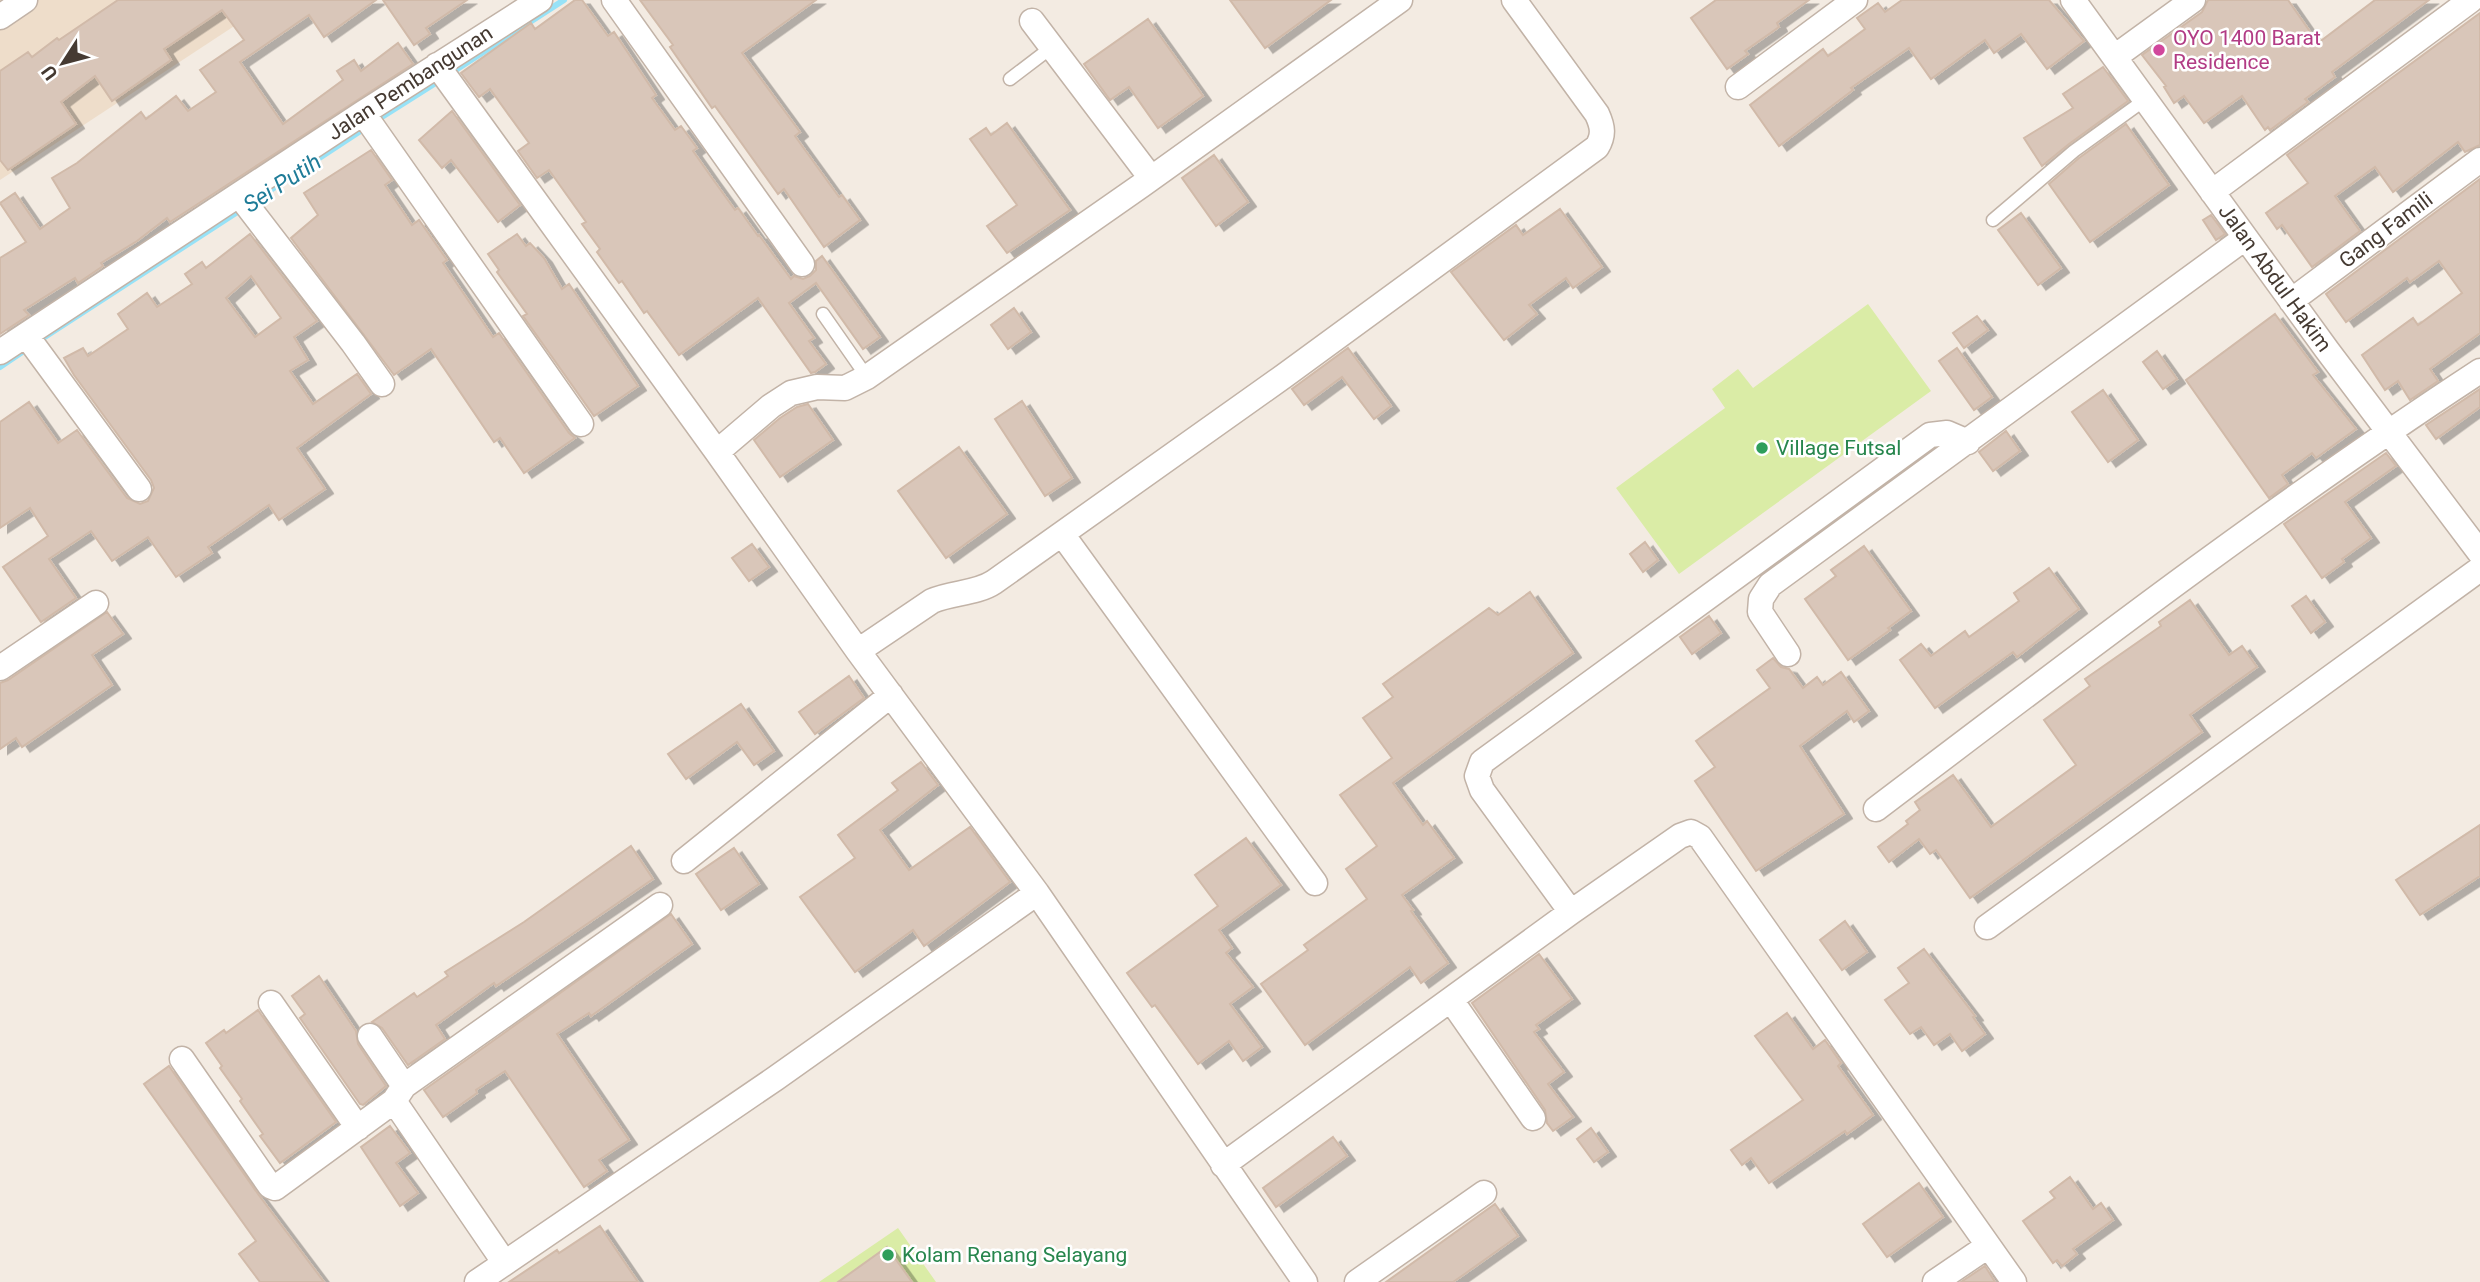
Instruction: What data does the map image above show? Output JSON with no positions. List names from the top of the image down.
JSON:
{
  "streets": {
    "street": ["Jalan Pembangunan", "Gang Famili", "Jalan Abdul Hakim"]
  },
  "crossings": [
    ["Gang Famili", "Jalan Abdul Hakim"]
  ],
  "water": ["Sei Putih"],
  "places": ["OYO 1400 Barat Residence", "Village Futsal", "Kolam Renang Selayang"],
  "north": "bottom left"
}
